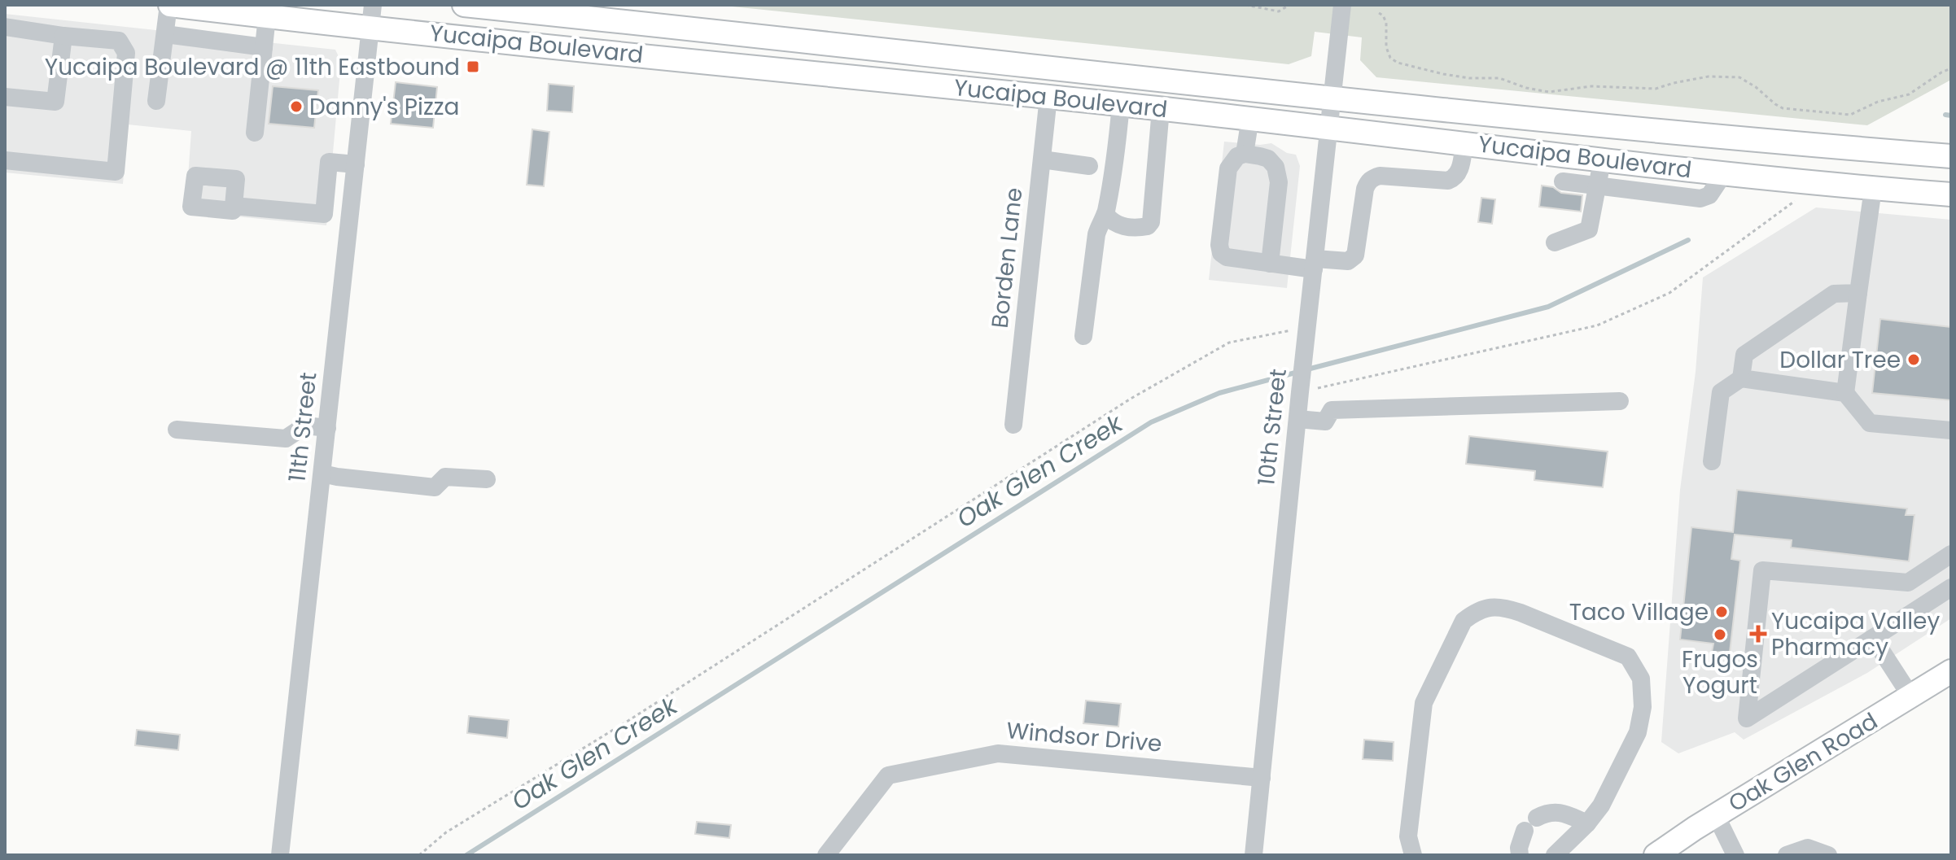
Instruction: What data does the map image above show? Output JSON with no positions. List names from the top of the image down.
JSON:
{
  "streets": {
    "main road": ["Yucaipa Boulevard", "Oak Glen Road"],
    "street": [
      "Borden Lane",
      "11th Street",
      "10th Street",
      "Windsor Drive"
    ]
  },
  "crossings": [
    ["Yucaipa Boulevard", "Borden Lane"],
    ["Yucaipa Boulevard", "11th Street"],
    ["Yucaipa Boulevard", "10th Street"],
    ["10th Street", "Windsor Drive"]
  ],
  "water": ["Oak Glen Creek"],
  "places": {
    "transit": ["Yucaipa Boulevard @ 11th Eastbound"],
    "other": [
      "Danny's Pizza",
      "Dollar Tree",
      "Taco Village",
      "Frugos Yogurt"
    ],
    "health": ["Yucaipa Valley Pharmacy"]
  }
}
